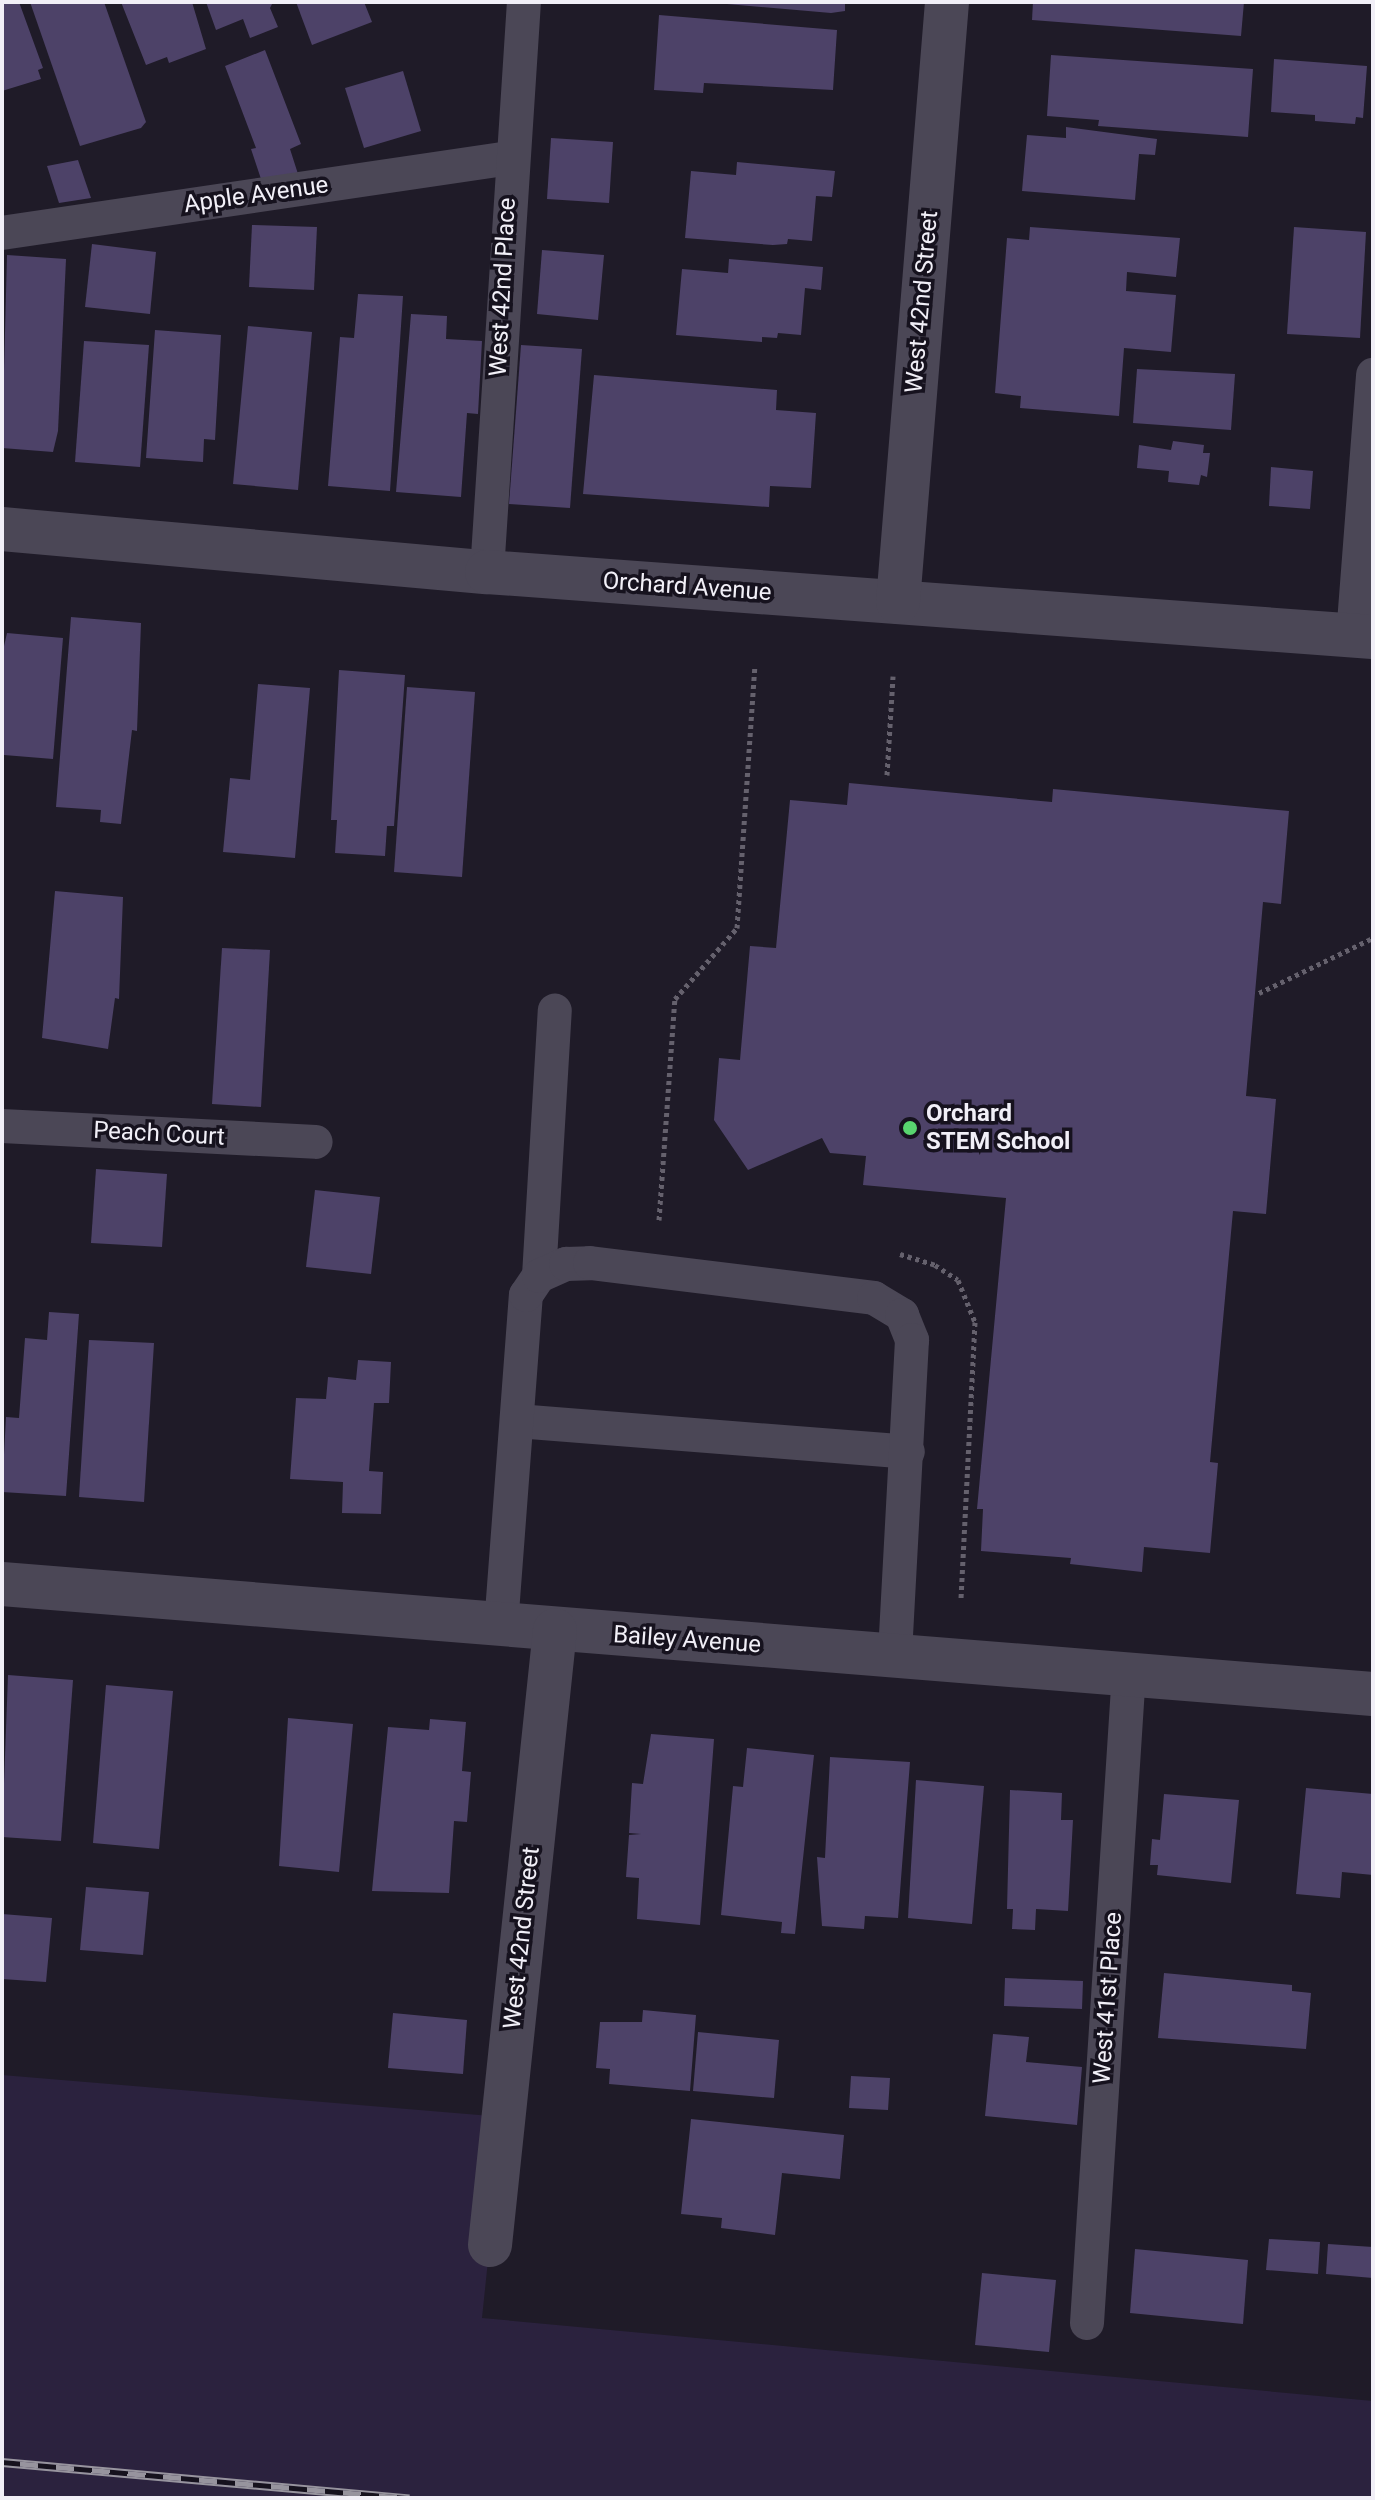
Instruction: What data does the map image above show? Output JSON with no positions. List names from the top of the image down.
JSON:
{
  "streets": {
    "street": ["West 42nd Street", "Orchard Avenue", "Bailey Avenue"],
    "lane": [
      "Apple Avenue",
      "West 42nd Place",
      "Peach Court",
      "West 41st Place"
    ]
  },
  "crossings": [
    ["Apple Avenue", "West 42nd Place"],
    ["West 42nd Place", "Orchard Avenue"],
    ["West 42nd Street", "Orchard Avenue"],
    ["West 42nd Street", "Bailey Avenue"],
    ["Bailey Avenue", "West 41st Place"]
  ],
  "places": ["Orchard STEM School"]
}
